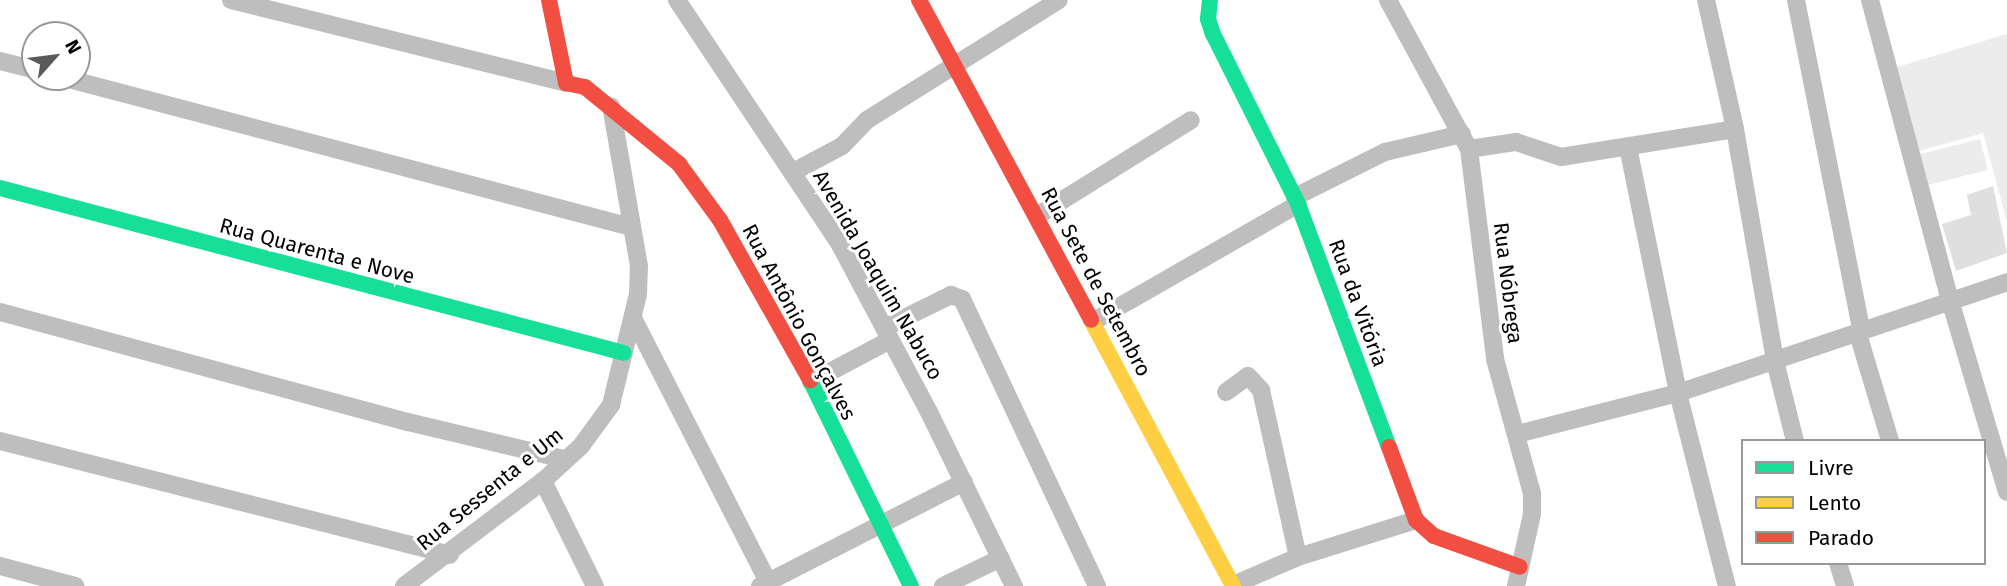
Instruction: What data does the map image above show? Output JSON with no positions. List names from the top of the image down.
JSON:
{
  "streets": {
    "street": [
      "Rua Quarenta e Nove",
      "Avenida Joaquim Nabuco",
      "Rua Sete de Setembro",
      "Rua Nóbrega",
      "Rua da Vitória",
      "Rua Antônio Gonçalves",
      "Rua Sessenta e Um"
    ]
  },
  "crossings": [
    ["Rua Quarenta e Nove", "Rua Sessenta e Um"],
    ["Rua Antônio Gonçalves", "Rua Sessenta e Um"]
  ],
  "legend": ["Livre", "Lento", "Parado"],
  "north": "top right"
}
